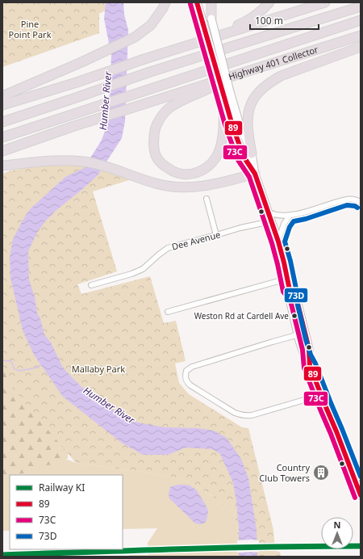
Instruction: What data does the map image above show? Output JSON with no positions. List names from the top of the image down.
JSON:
{
  "streets": {
    "highway": ["Highway 401 Collector"],
    "street": ["Dee Avenue"]
  },
  "water": ["Humber River"],
  "parks": ["Pine Point Park", "Mallaby Park"],
  "places": {
    "other": ["Weston Rd at Cardell Ave"],
    "building": ["Country Club Towers"]
  },
  "lines": [
    "transit line 89",
    "transit line 73C",
    "transit line 73D",
    "rail line KI"
  ],
  "legend": [
    "Railway KI",
    "89",
    "73C",
    "73D"
  ],
  "scale_bar": "100 m",
  "north": "top"
}
